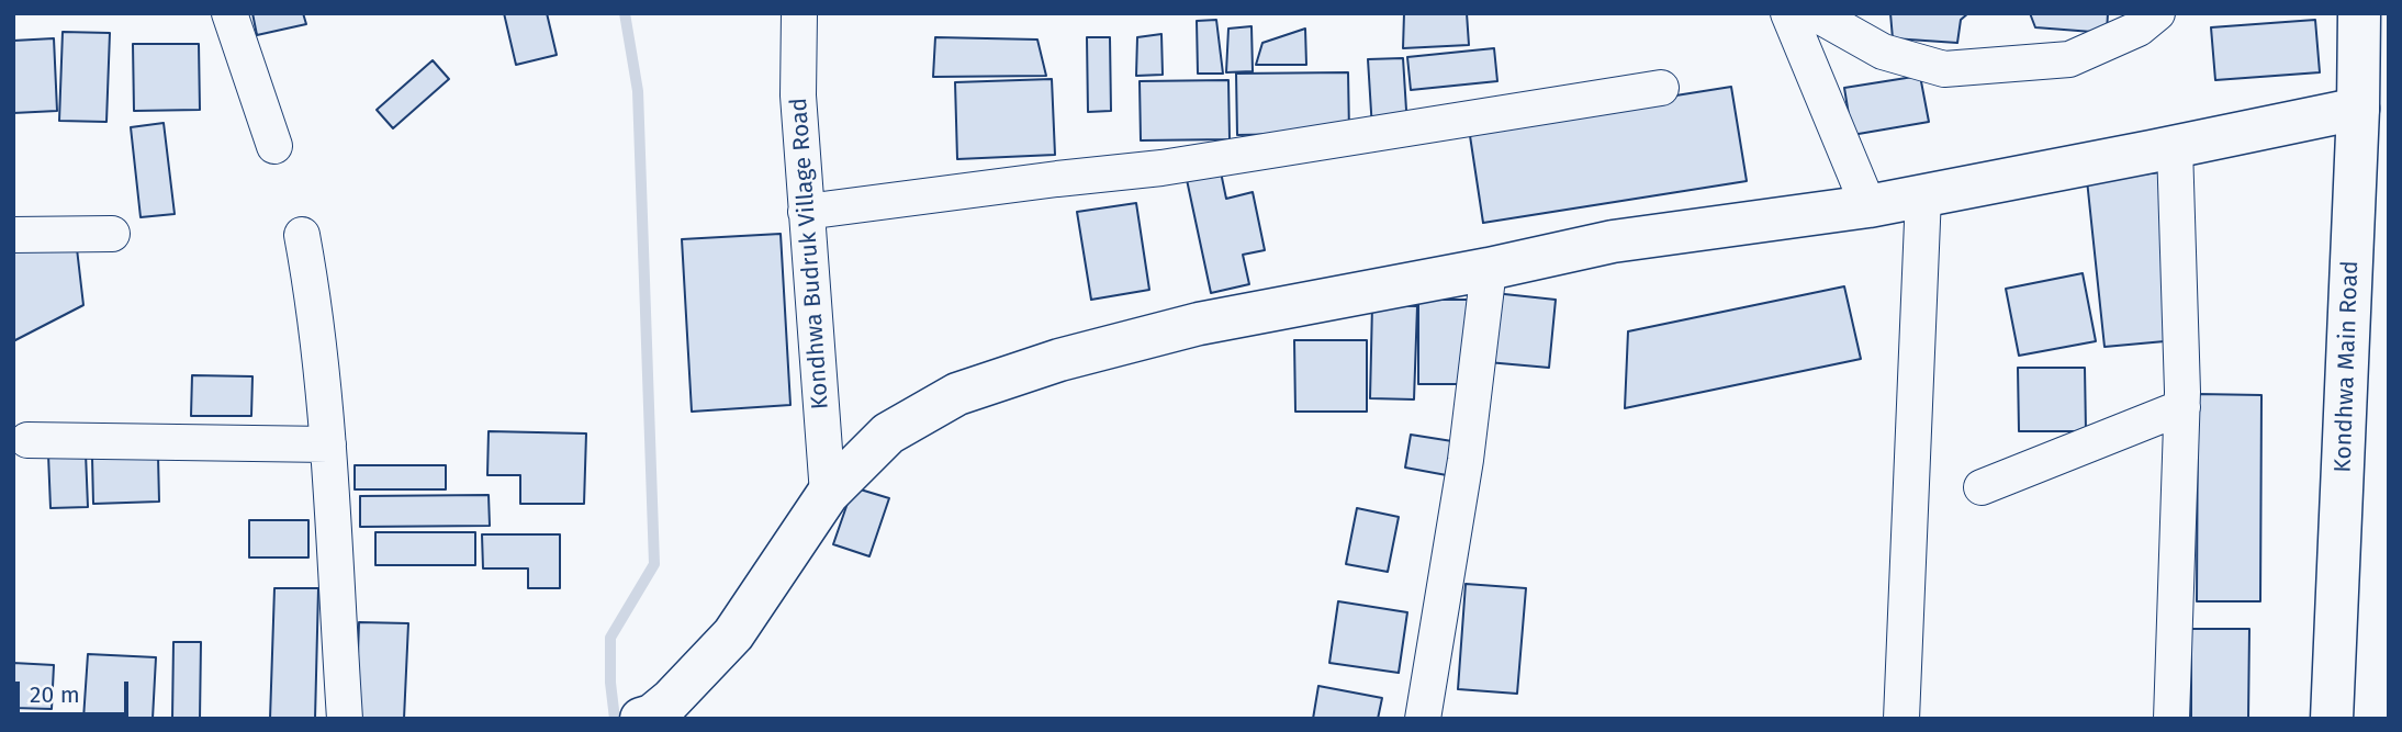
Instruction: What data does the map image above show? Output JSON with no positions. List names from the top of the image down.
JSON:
{
  "streets": {
    "street": ["Kondhwa Budruk Village Road", "Kondhwa Main Road"]
  },
  "scale_bar": "20 m"
}
